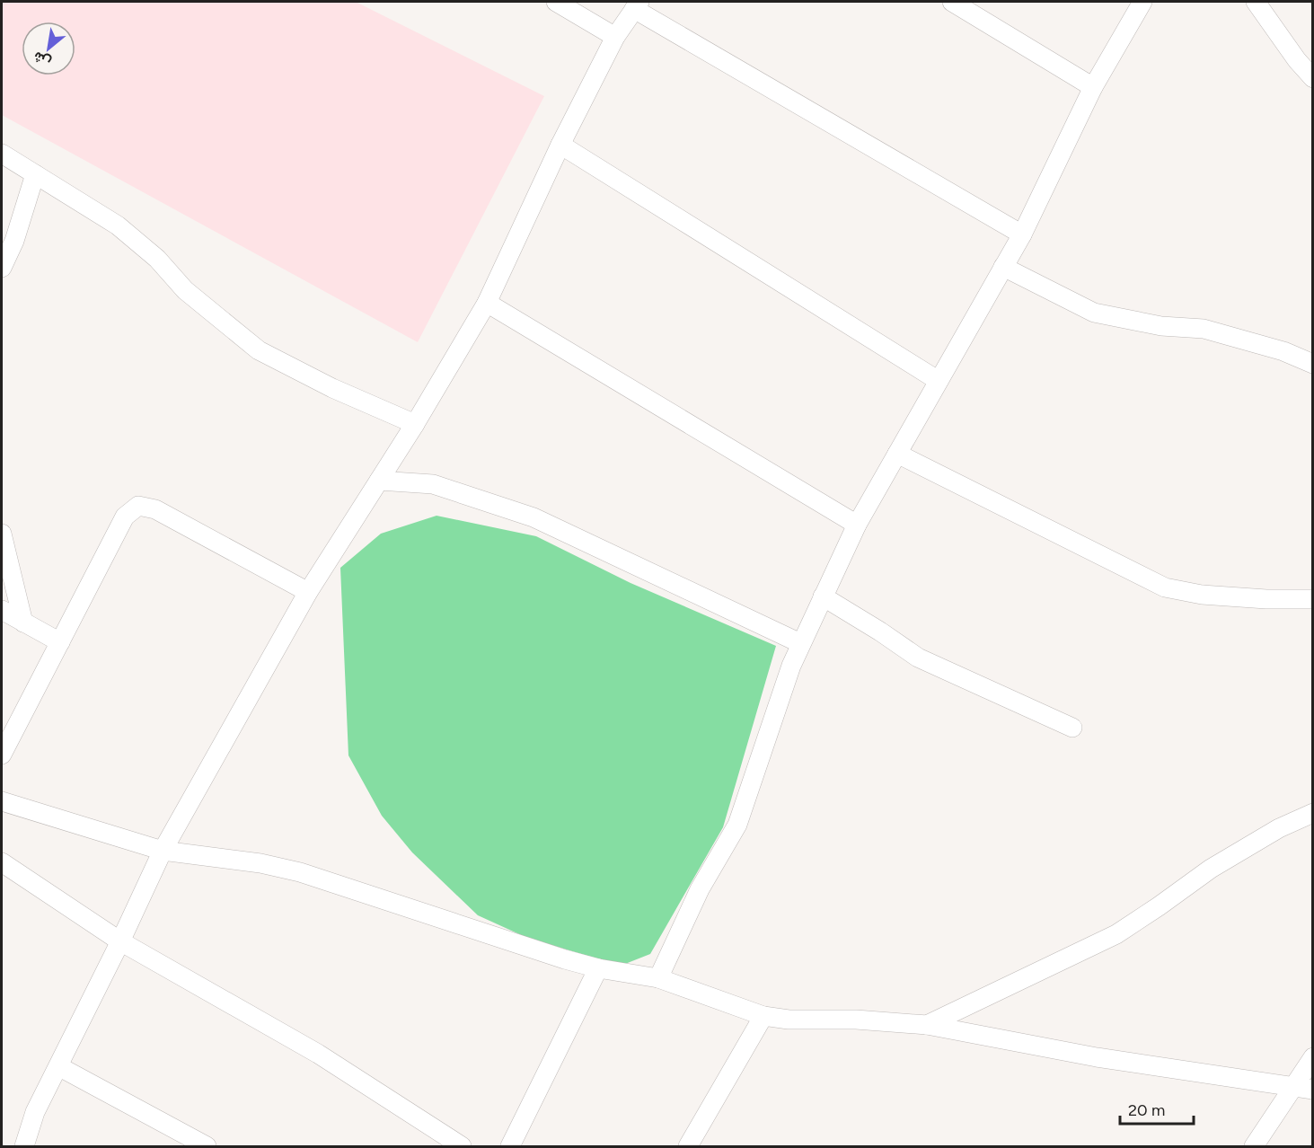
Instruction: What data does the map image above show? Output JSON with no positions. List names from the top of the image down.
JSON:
{
  "scale_bar": "20 m",
  "north": "bottom left"
}
